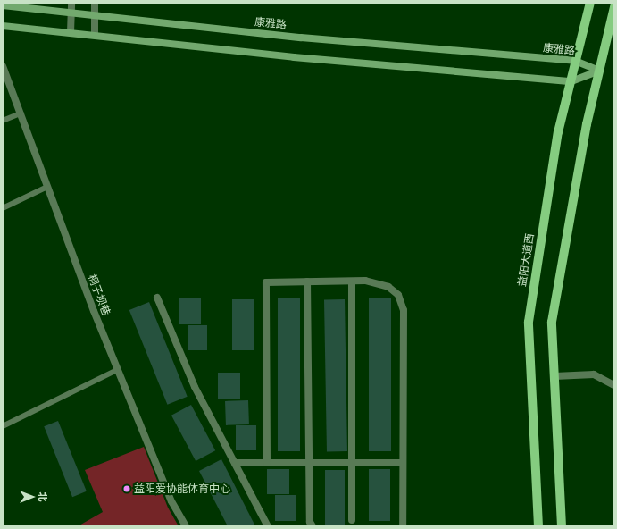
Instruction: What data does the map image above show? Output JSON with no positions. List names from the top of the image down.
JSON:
{
  "streets": {
    "main road": ["康雅路", "益阳大道西"],
    "street": ["桐子坝巷"]
  },
  "crossings": [
    ["康雅路", "益阳大道西"]
  ],
  "places": ["益阳爱协能体育中心"],
  "north": "right"
}
